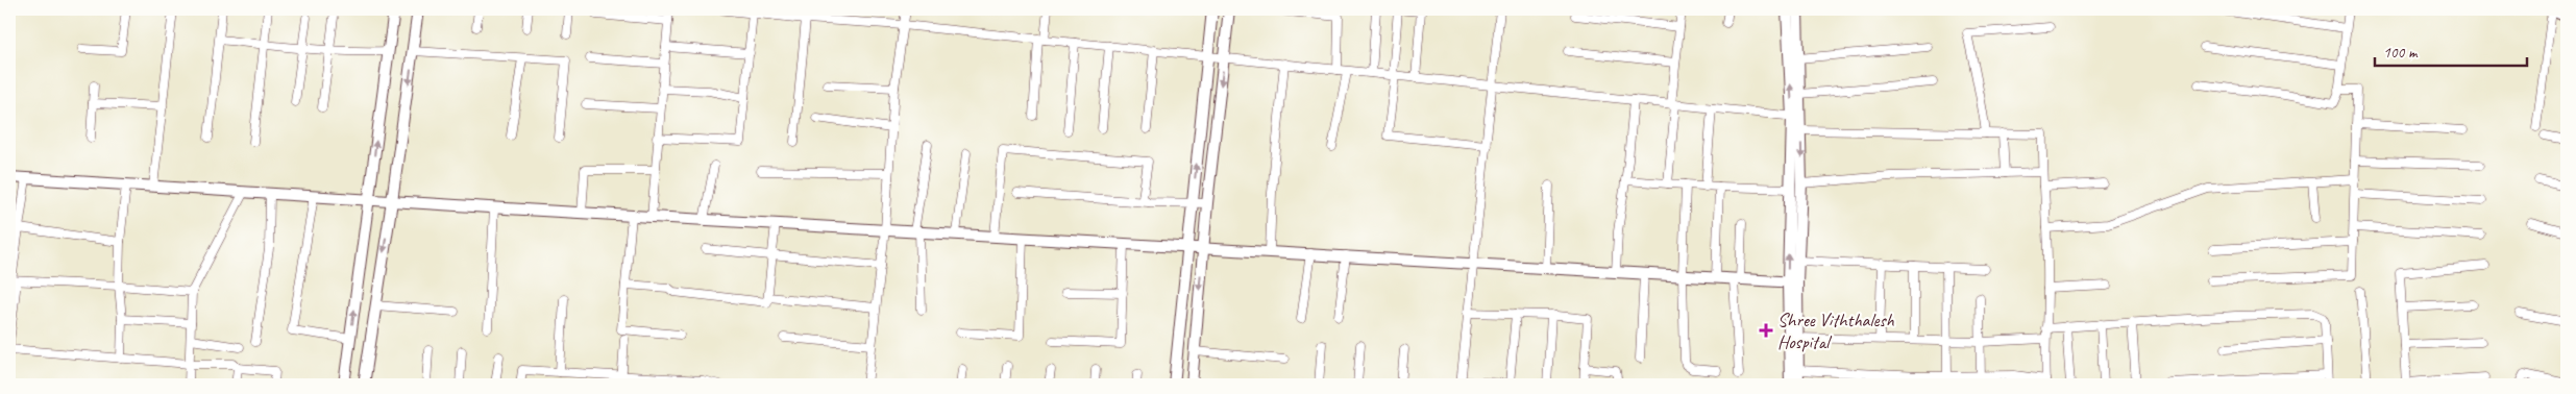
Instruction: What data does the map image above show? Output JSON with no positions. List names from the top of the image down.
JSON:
{
  "places": {
    "health": ["Shree Viththalesh Hospital"]
  },
  "scale_bar": "100 m"
}
